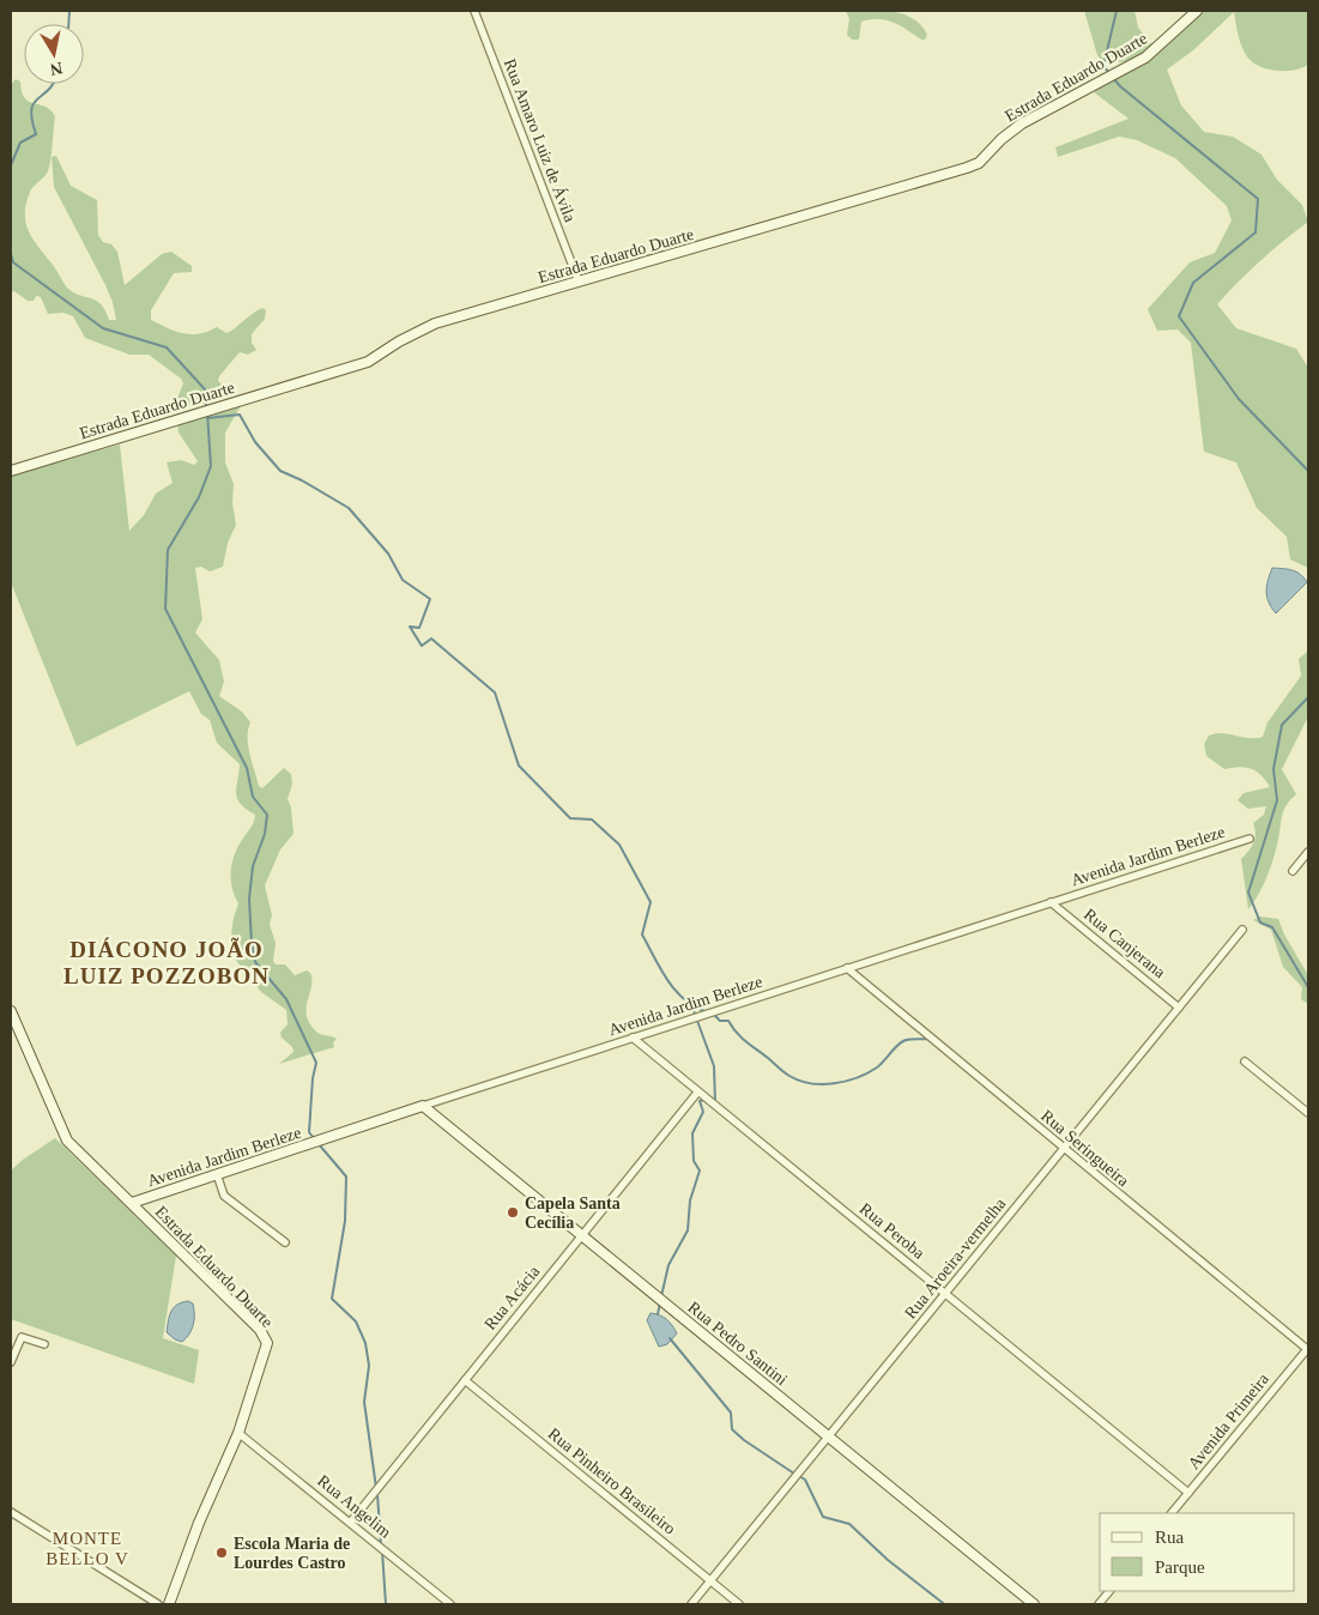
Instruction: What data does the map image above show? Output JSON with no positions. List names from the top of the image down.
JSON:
{
  "streets": {
    "street": [
      "Estrada Eduardo Duarte",
      "Rua Amaro Luiz de Ávila",
      "Avenida Jardim Berleze",
      "Rua Canjerana",
      "Rua Seringueira",
      "Rua Peroba",
      "Rua Aroeira-vermelha",
      "Rua Acácia",
      "Rua Pedro Santini",
      "Avenida Primeira",
      "Rua Pinheiro Brasileiro",
      "Rua Angelim"
    ]
  },
  "crossings": [
    ["Estrada Eduardo Duarte", "Rua Amaro Luiz de Ávila"],
    ["Estrada Eduardo Duarte", "Avenida Jardim Berleze"],
    ["Estrada Eduardo Duarte", "Rua Angelim"],
    ["Avenida Jardim Berleze", "Rua Canjerana"],
    ["Avenida Jardim Berleze", "Rua Seringueira"],
    ["Avenida Jardim Berleze", "Rua Peroba"],
    ["Avenida Jardim Berleze", "Rua Pedro Santini"],
    ["Rua Canjerana", "Rua Aroeira-vermelha"],
    ["Rua Seringueira", "Rua Aroeira-vermelha"],
    ["Rua Seringueira", "Avenida Primeira"],
    ["Rua Peroba", "Rua Aroeira-vermelha"],
    ["Rua Peroba", "Rua Acácia"],
    ["Rua Peroba", "Avenida Primeira"],
    ["Rua Aroeira-vermelha", "Rua Pedro Santini"],
    ["Rua Aroeira-vermelha", "Rua Pinheiro Brasileiro"],
    ["Rua Acácia", "Rua Pedro Santini"],
    ["Rua Acácia", "Rua Pinheiro Brasileiro"],
    ["Rua Acácia", "Rua Angelim"]
  ],
  "districts": ["DIÁCONO JOÃO LUIZ POZZOBON", "MONTE BELLO V"],
  "places": ["Capela Santa Cecília", "Escola Maria de Lourdes Castro"],
  "legend": ["Rua", "Parque"],
  "north": "bottom"
}
